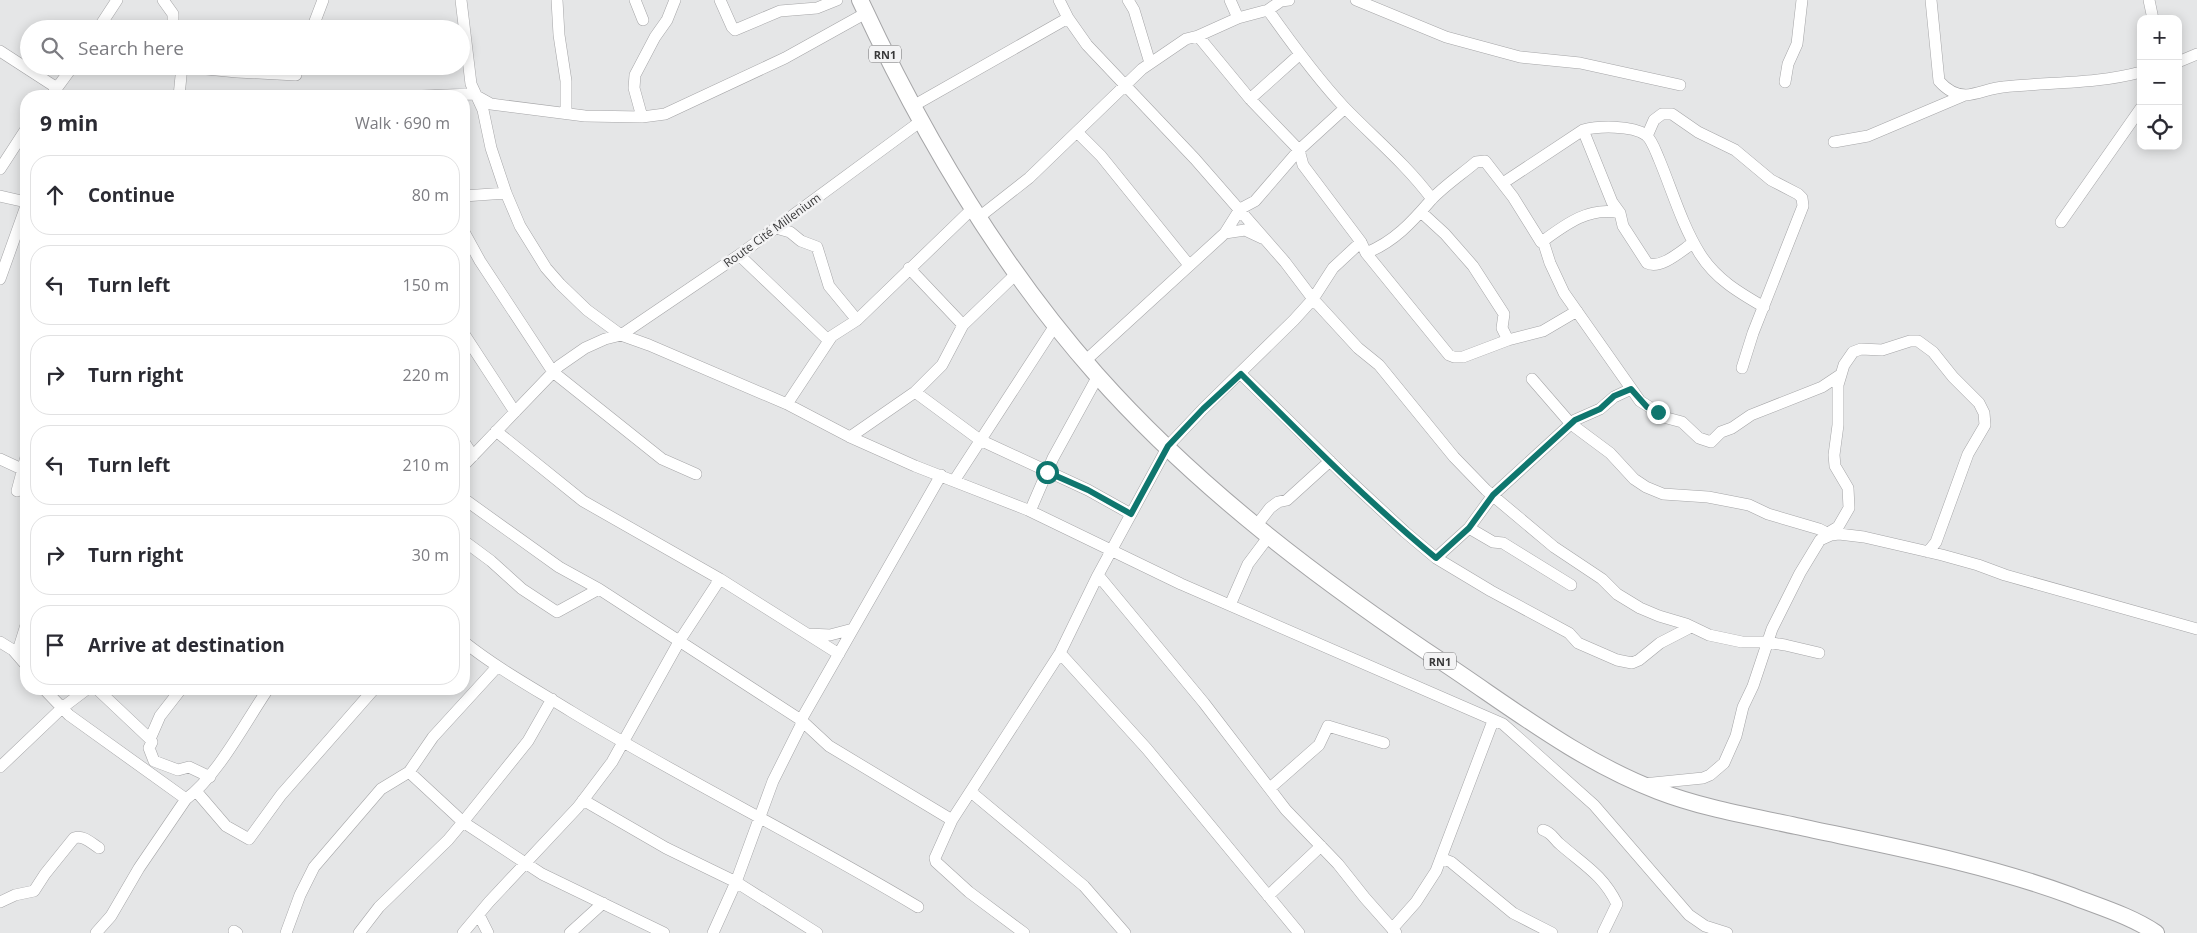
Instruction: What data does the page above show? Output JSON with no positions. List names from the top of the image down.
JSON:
{
  "streets": {
    "highway": ["RN1"],
    "street": ["Route Cité Millenium"]
  },
  "crossings": [
    ["RN1", "Route Cité Millenium"]
  ],
  "page": {
    "map_buttons": ["+", "−"],
    "search": "Search here",
    "heading": ["9 min", "Walk · 690 m"],
    "list": [
      ["Continue", "80 m"],
      ["Turn left", "150 m"],
      ["Turn right", "220 m"],
      ["Turn left", "210 m"],
      ["Turn right", "30 m"],
      "Arrive at destination"
    ]
  }
}
